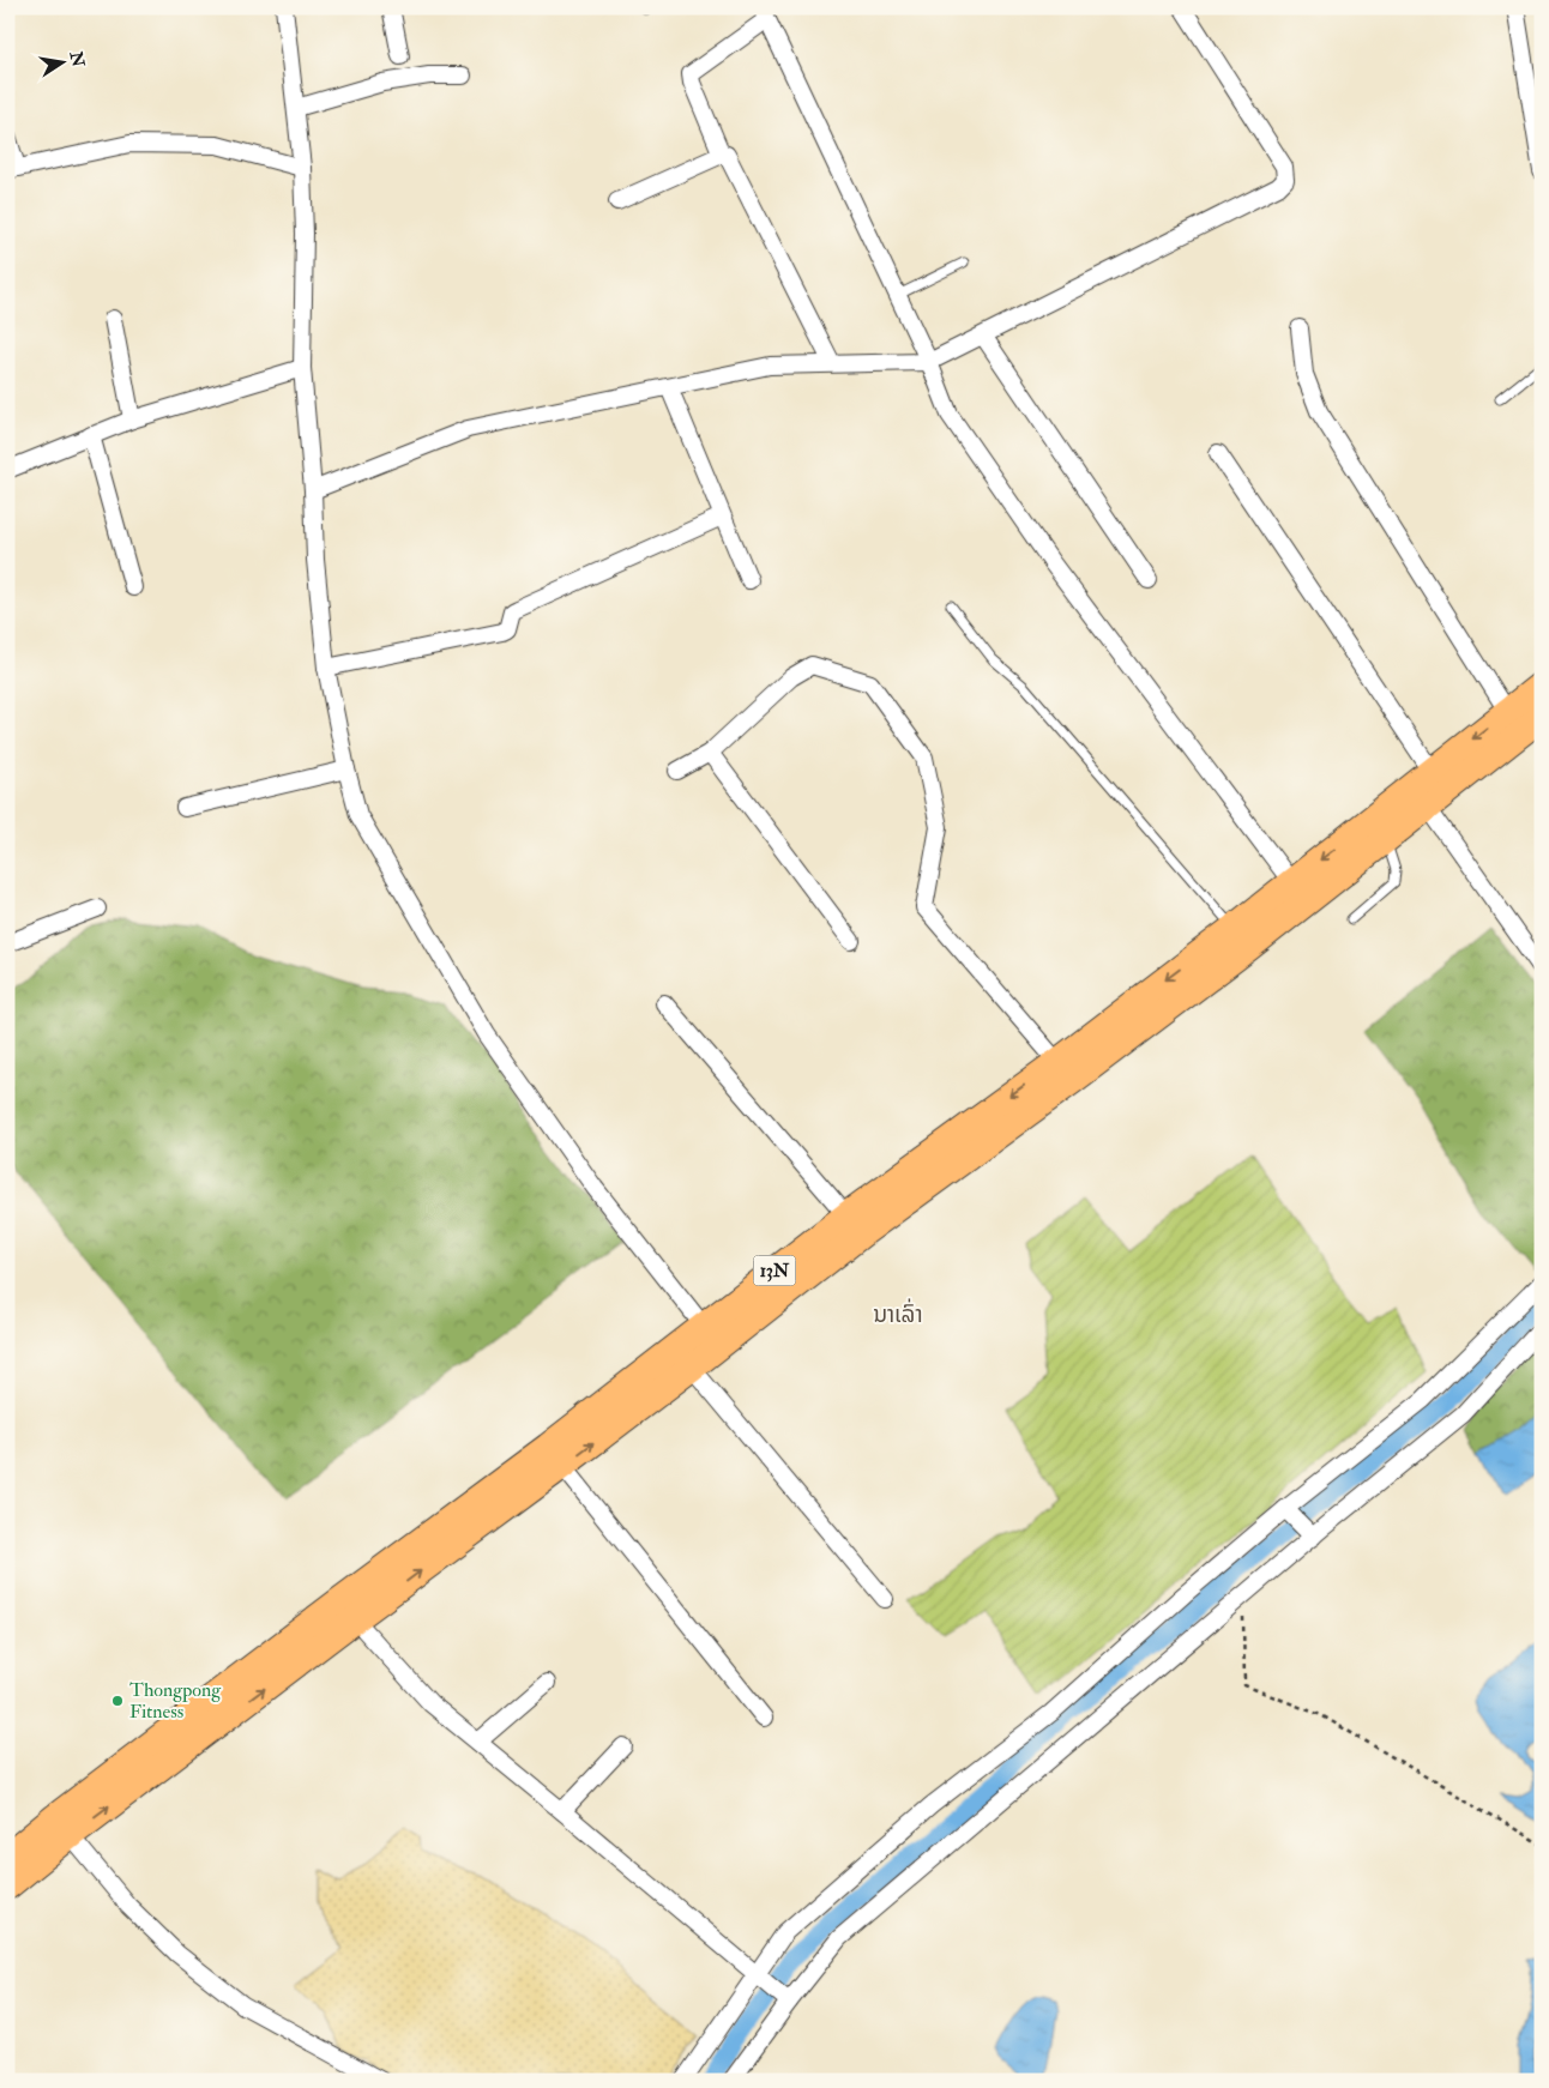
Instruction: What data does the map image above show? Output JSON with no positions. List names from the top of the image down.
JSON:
{
  "streets": {
    "highway": ["13N"]
  },
  "districts": ["ນາເລົ່າ"],
  "places": ["Thongpong Fitness"],
  "north": "right"
}
